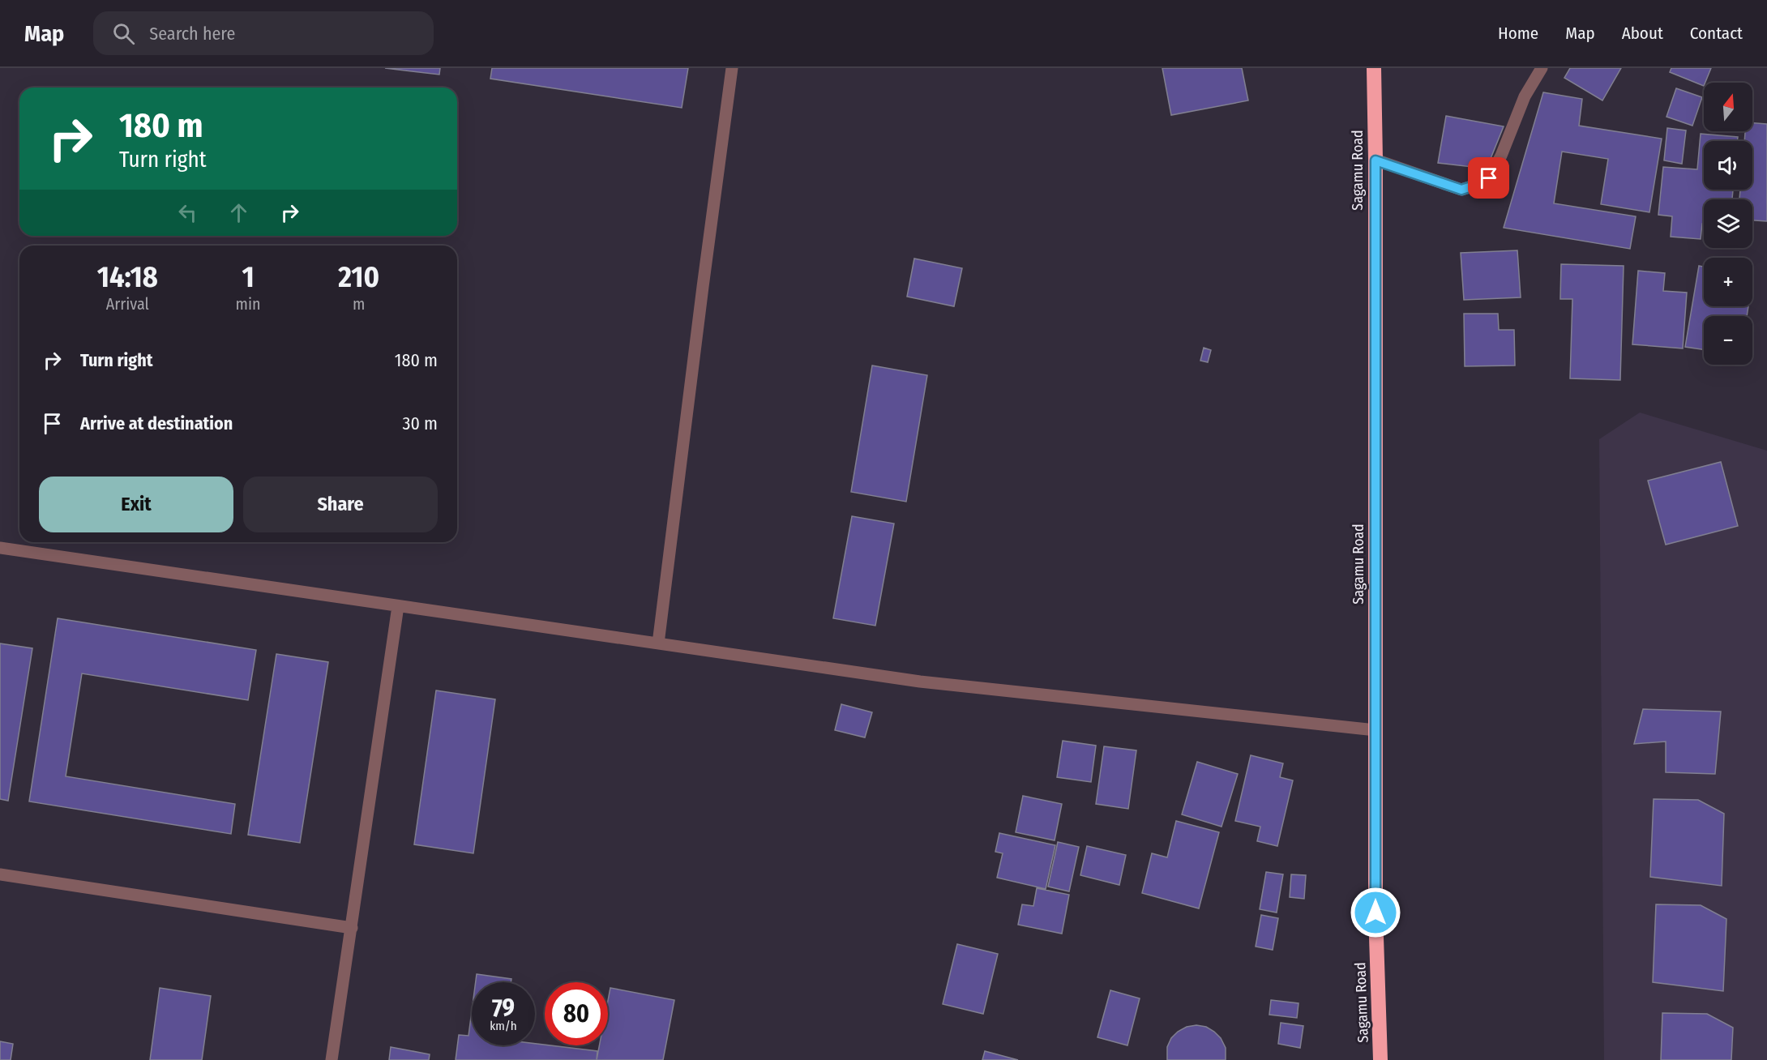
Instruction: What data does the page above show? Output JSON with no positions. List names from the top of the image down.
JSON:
{
  "streets": {
    "highway": ["Sagamu Road"]
  },
  "north": "top",
  "page": {
    "header": "Map",
    "search": "Search here",
    "nav": [
      "Home",
      "Map",
      "About",
      "Contact"
    ],
    "map_buttons": ["+", "−"],
    "turn": ["180 m", "Turn right"],
    "eta": [
      "14:18",
      "Arrival",
      "1",
      "min",
      "210",
      "m"
    ],
    "list": [
      {
        "name": "Turn right",
        "value": "180 m"
      },
      {
        "name": "Arrive at destination",
        "value": "30 m"
      }
    ],
    "buttons": ["Exit", "Share"],
    "speed": "79 km/h",
    "limit": "80"
  }
}
